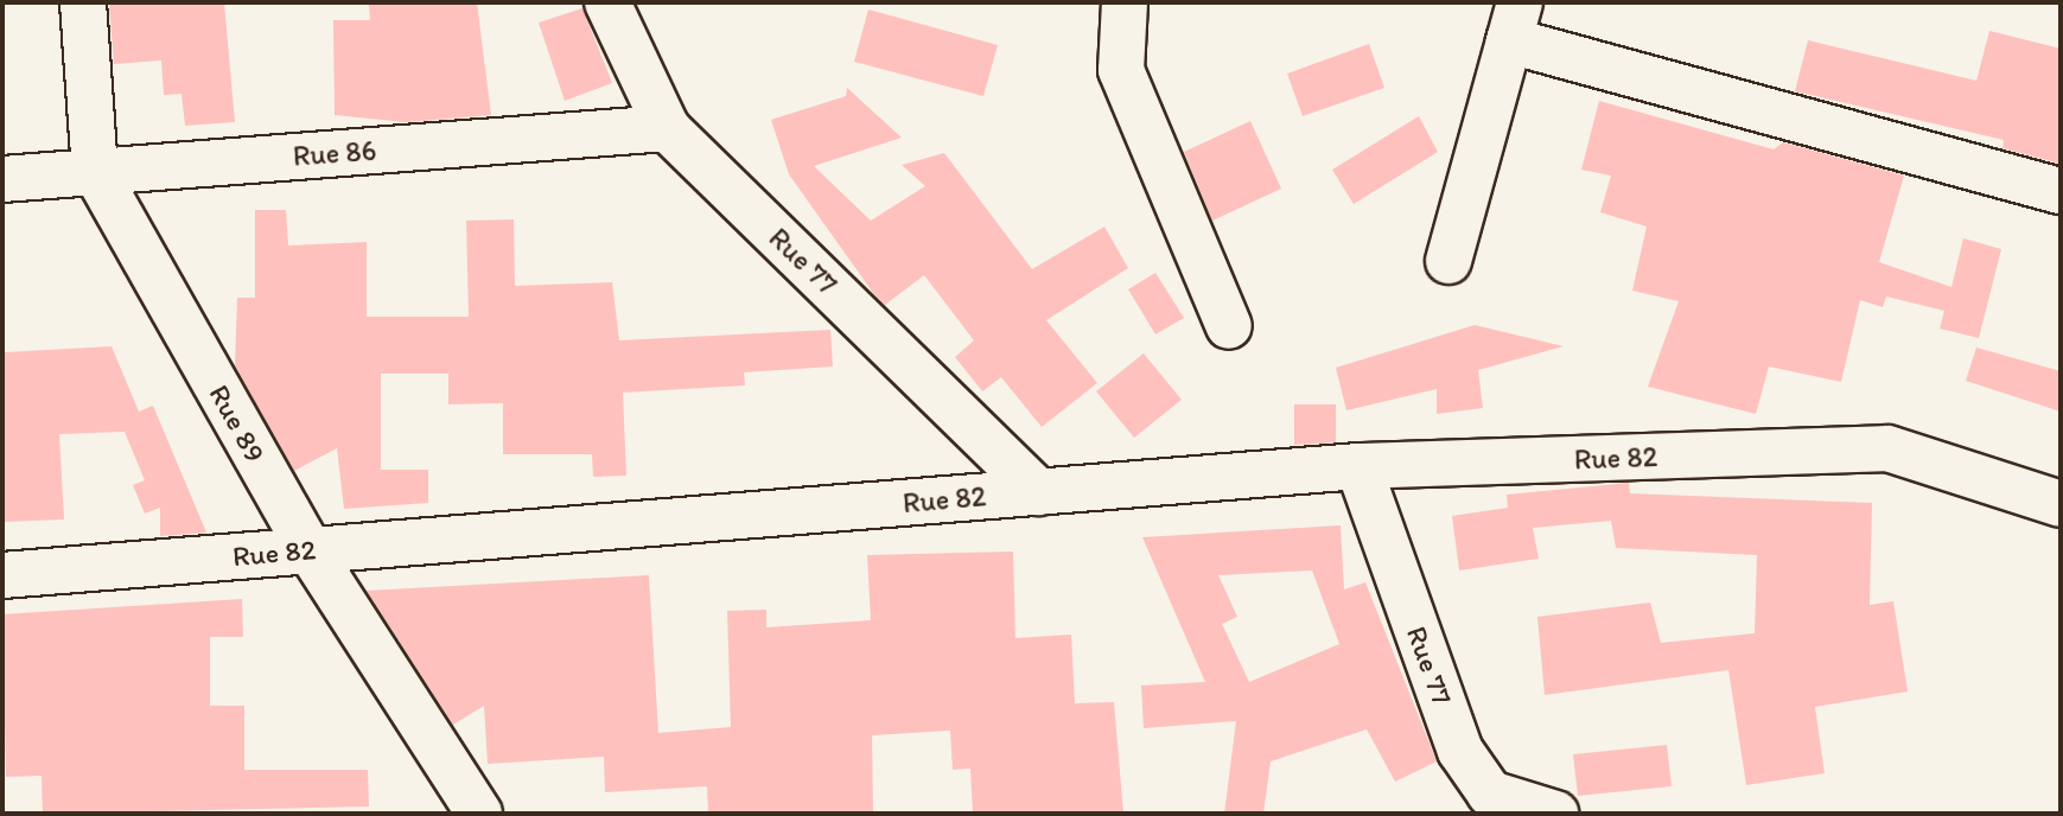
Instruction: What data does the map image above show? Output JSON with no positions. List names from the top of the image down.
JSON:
{
  "streets": {
    "street": [
      "Rue 86",
      "Rue 77",
      "Rue 89",
      "Rue 82"
    ]
  },
  "crossings": [
    ["Rue 86", "Rue 77"],
    ["Rue 86", "Rue 89"],
    ["Rue 77", "Rue 82"],
    ["Rue 89", "Rue 82"]
  ]
}
